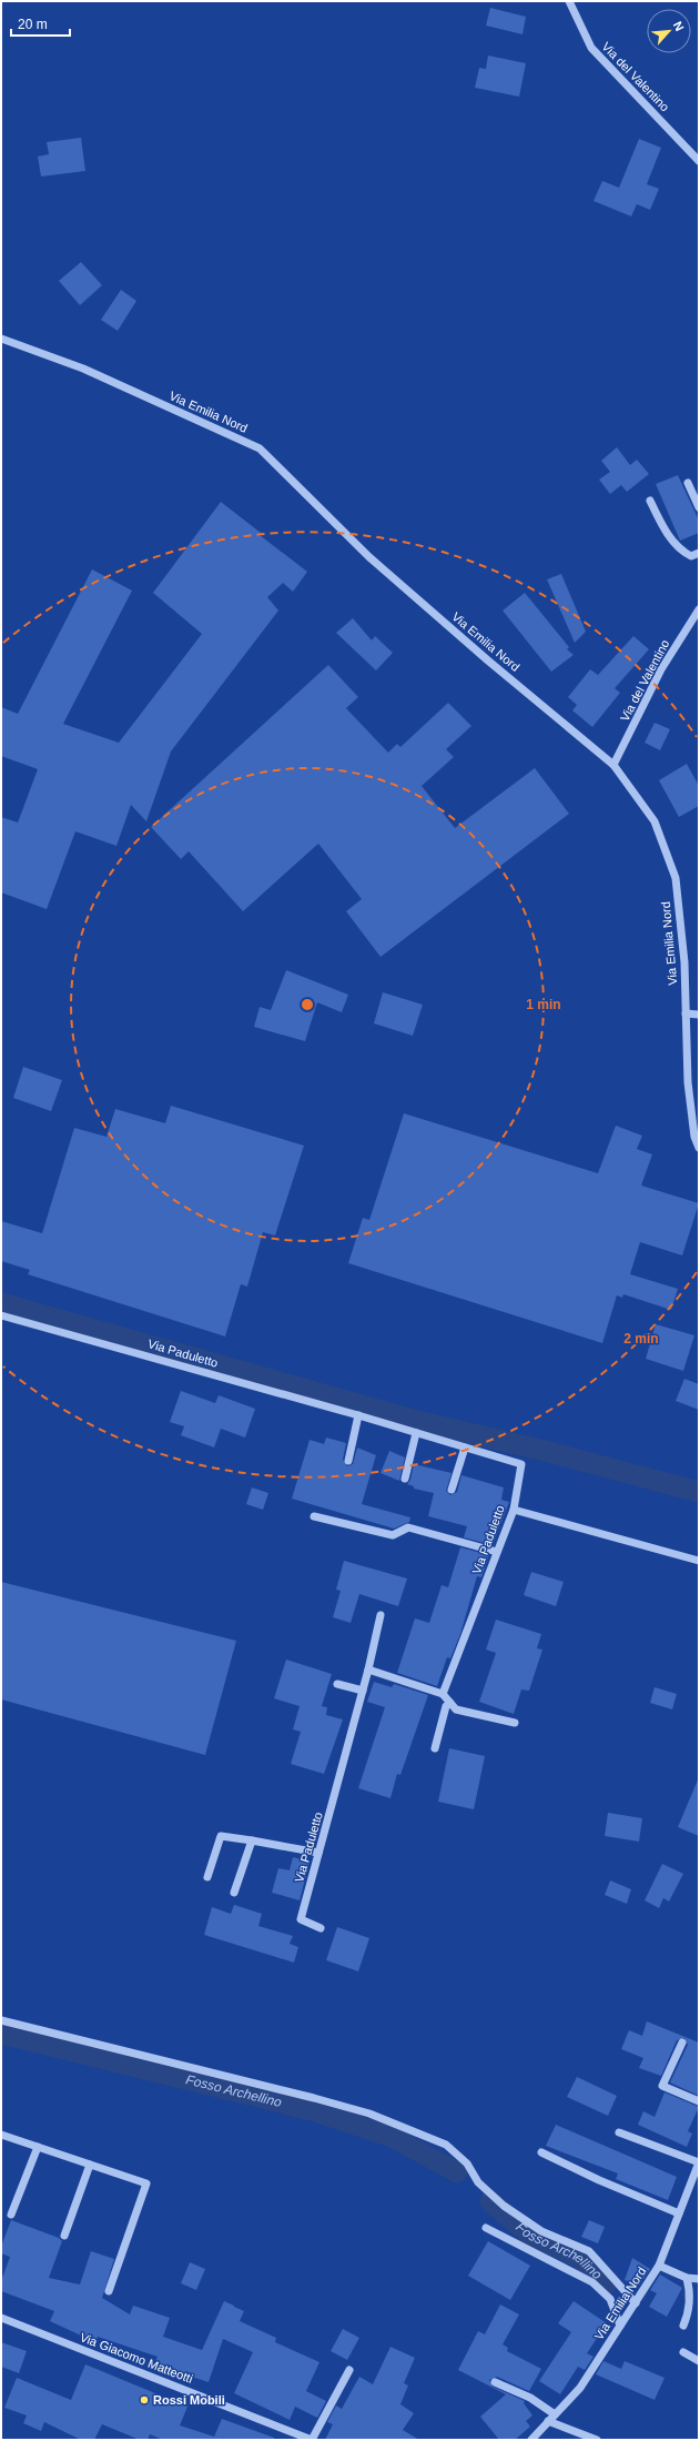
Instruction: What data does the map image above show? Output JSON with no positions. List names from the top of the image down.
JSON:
{
  "streets": {
    "street": [
      "Via del Valentino",
      "Via Emilia Nord",
      "Via Paduletto",
      "Via Giacomo Matteotti"
    ]
  },
  "crossings": [
    ["Via del Valentino", "Via Emilia Nord"]
  ],
  "water": ["Fosso Archellino"],
  "places": ["Rossi Mobili"],
  "scale_bar": "20 m",
  "north": "top right",
  "rings": ["1 min", "2 min"]
}
